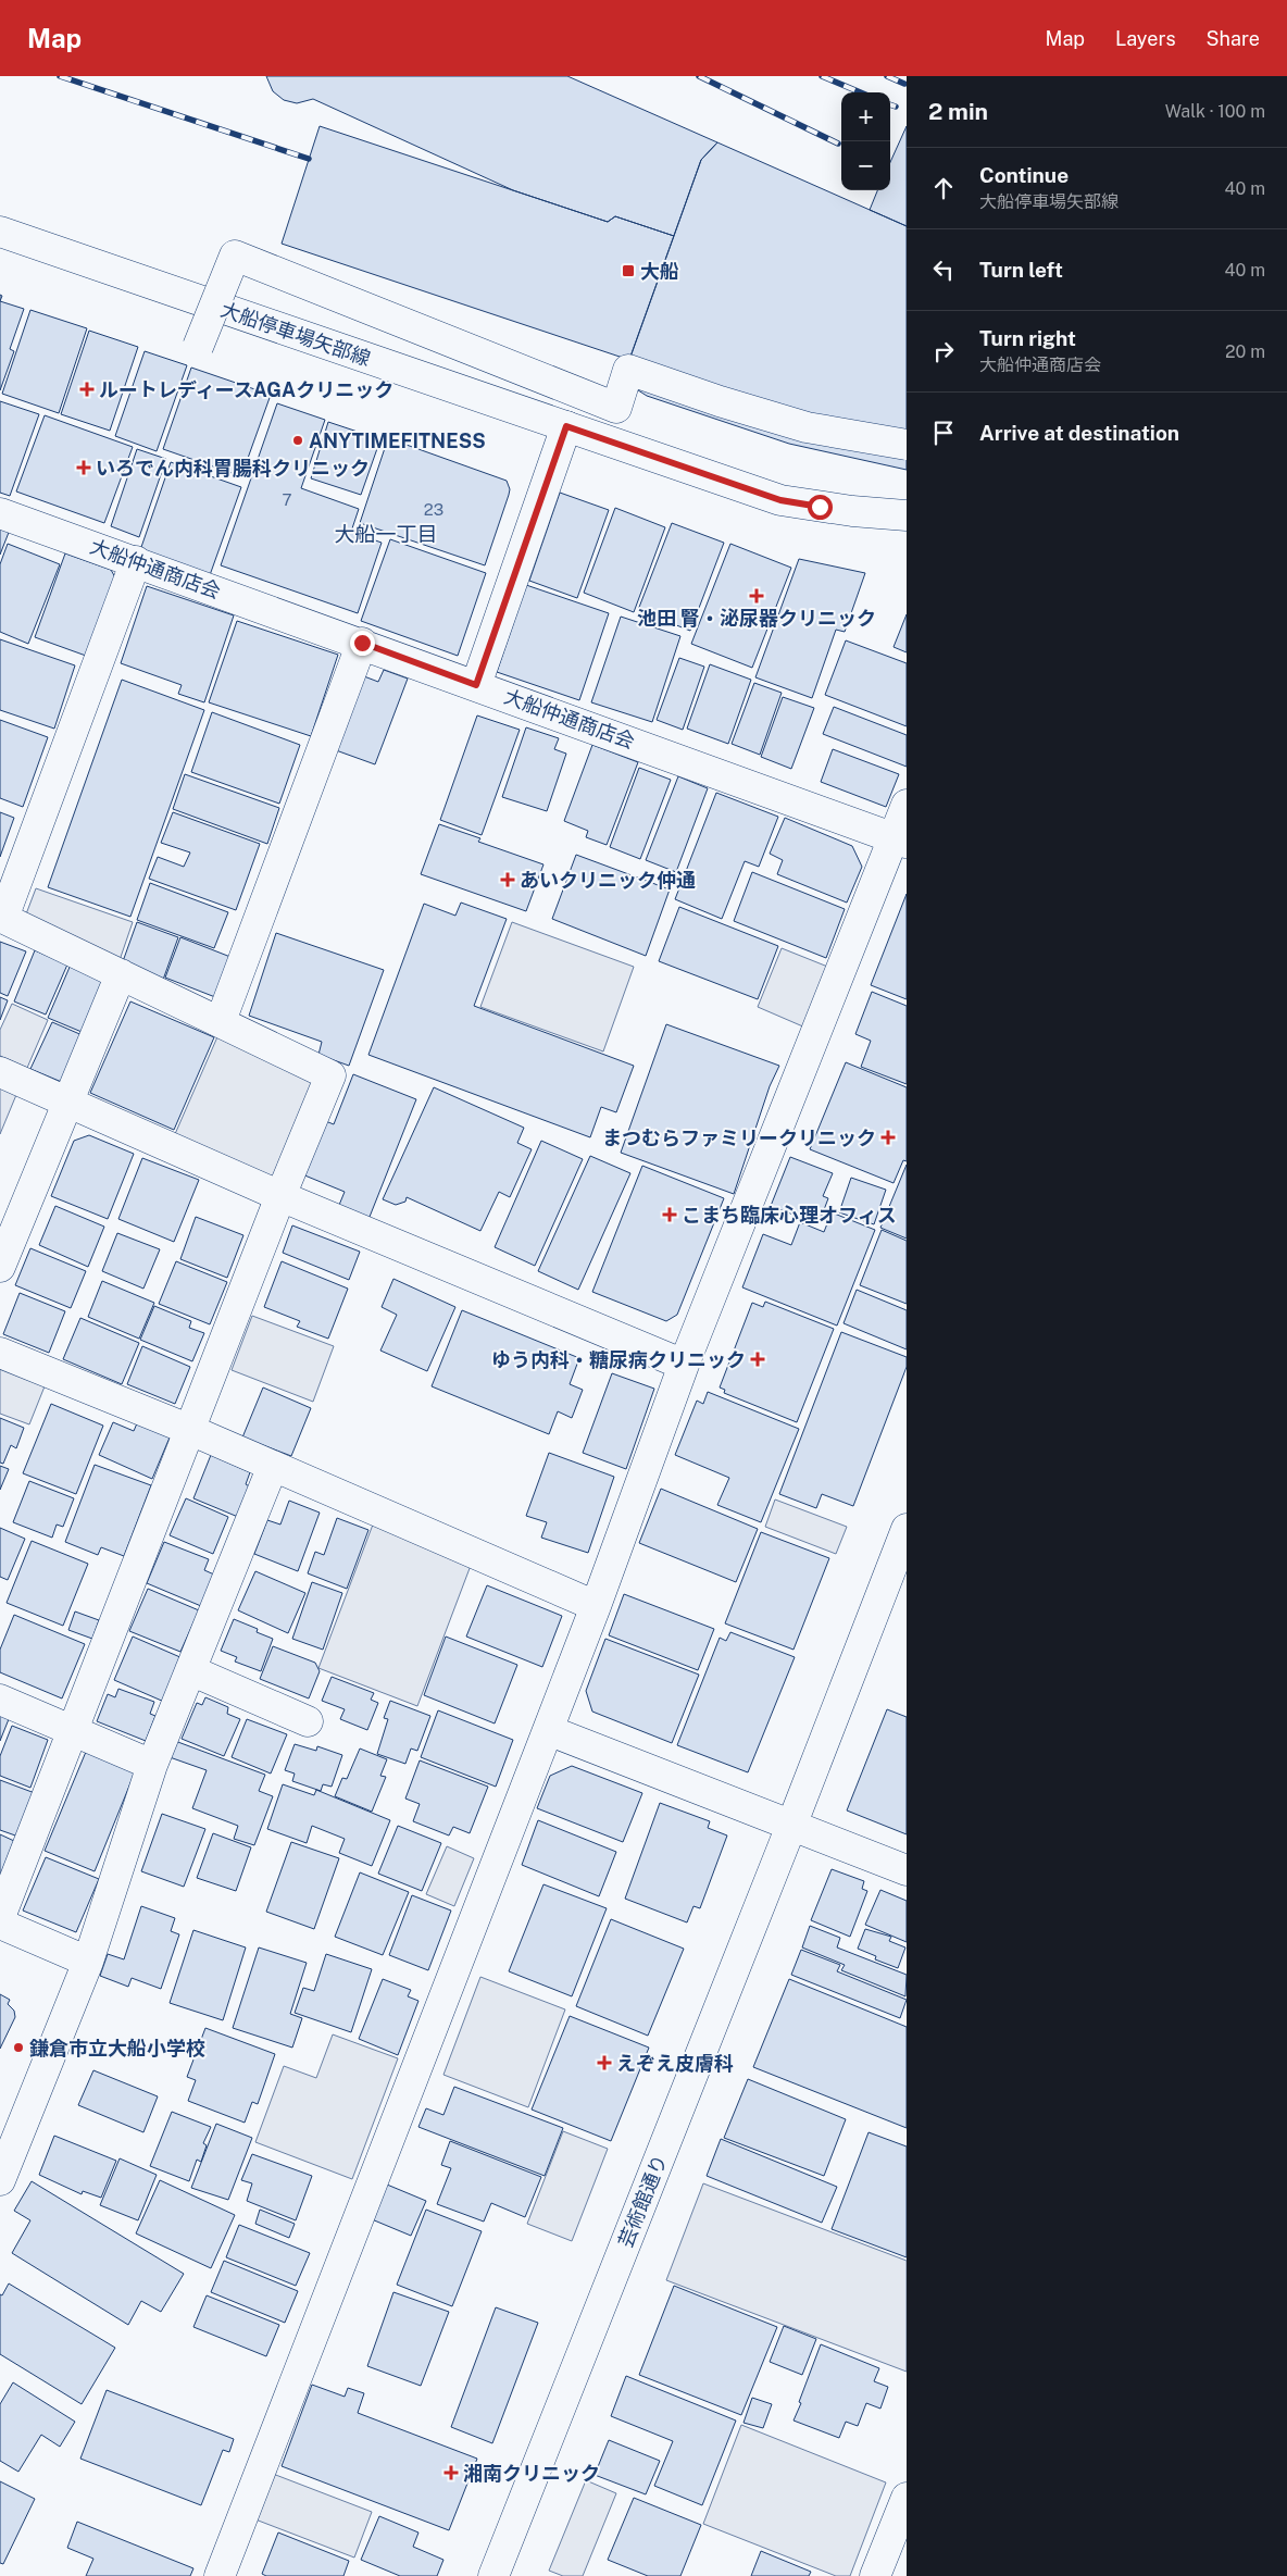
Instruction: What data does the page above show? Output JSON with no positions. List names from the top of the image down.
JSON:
{
  "streets": {
    "street": ["大船停車場矢部線", "大船仲通商店会", "芸術館通り"]
  },
  "districts": ["大船一丁目"],
  "places": {
    "transit": ["大船"],
    "health": [
      "ルートレディースAGAクリニック",
      "いろでん内科胃腸科クリニック",
      "池田 腎・泌尿器クリニック",
      "あいクリニック仲通",
      "まつむらファミリークリニック",
      "こまち臨床心理オフィス",
      "ゆう内科・糖尿病クリニック",
      "えぞえ皮膚科",
      "湘南クリニック"
    ],
    "other": ["ANYTIMEFITNESS", "鎌倉市立大船小学校"]
  },
  "house_numbers": ["7", "23"],
  "page": {
    "header": "Map",
    "nav": ["Map", "Layers", "Share"],
    "heading": ["2 min", "Walk · 100 m"],
    "map_buttons": ["+", "−"],
    "list": [
      ["Continue", "大船停車場矢部線", "40 m"],
      ["Turn left", "40 m"],
      ["Turn right", "大船仲通商店会", "20 m"],
      "Arrive at destination"
    ]
  }
}
